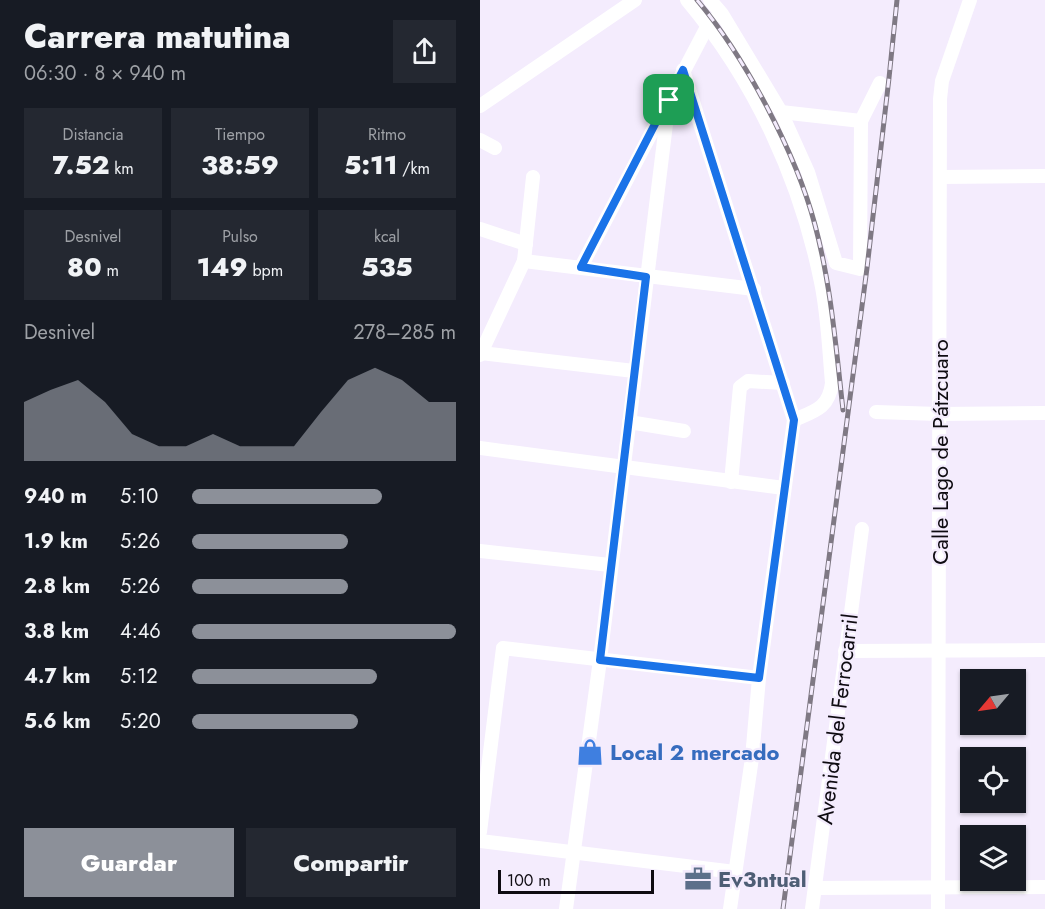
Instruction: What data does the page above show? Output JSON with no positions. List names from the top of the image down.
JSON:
{
  "streets": {
    "street": ["Calle Lago de Pátzcuaro", "Avenida del Ferrocarril"]
  },
  "places": {
    "shop": ["Local 2 mercado"],
    "office": ["Ev3ntual"]
  },
  "scale_bar": "100 m",
  "north": "bottom left",
  "page": {
    "heading": ["Carrera matutina", "06:30 · 8 × 940 m"],
    "stats": [
      ["Distancia", "7.52 km"],
      ["Tiempo", "38:59"],
      ["Ritmo", "5:11 /km"],
      ["Desnivel", "80 m"],
      ["Pulso", "149 bpm"],
      ["kcal", "535"]
    ],
    "chart": ["Desnivel", "278–285 m"],
    "list": [
      {
        "name": "940 m",
        "note": "5:10"
      },
      {
        "name": "1.9 km",
        "note": "5:26"
      },
      {
        "name": "2.8 km",
        "note": "5:26"
      },
      {
        "name": "3.8 km",
        "note": "4:46"
      },
      {
        "name": "4.7 km",
        "note": "5:12"
      },
      {
        "name": "5.6 km",
        "note": "5:20"
      }
    ],
    "buttons": ["Guardar", "Compartir"],
    "scale": "100 m"
  }
}
